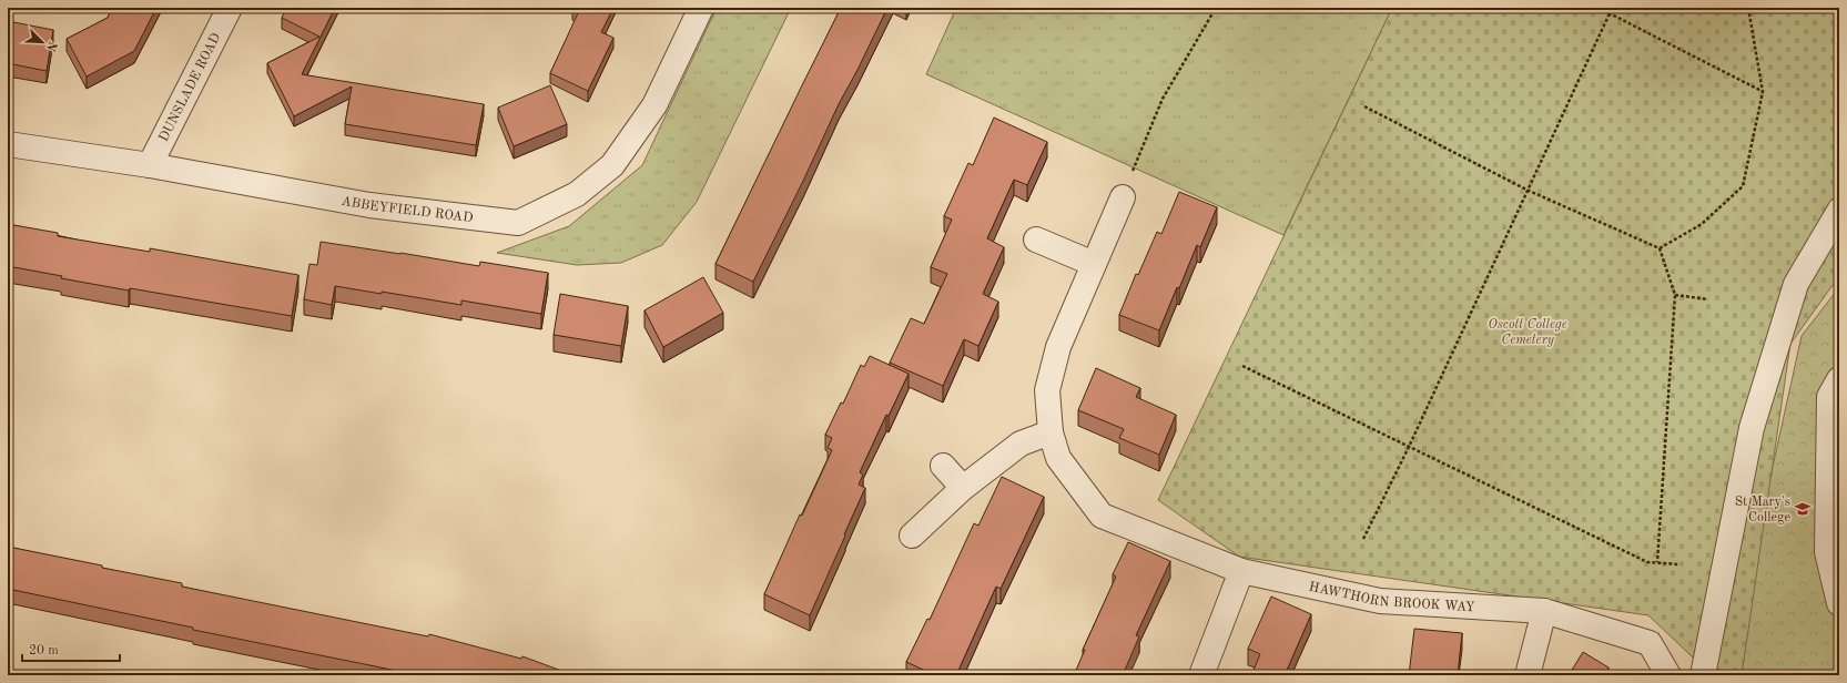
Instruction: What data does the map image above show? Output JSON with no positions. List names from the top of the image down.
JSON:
{
  "streets": {
    "street": ["DUNSLADE ROAD", "ABBEYFIELD ROAD", "HAWTHORN BROOK WAY"]
  },
  "crossings": [
    ["DUNSLADE ROAD", "ABBEYFIELD ROAD"]
  ],
  "parks": ["Oscott College Cemetery"],
  "places": {
    "school or university": ["St Mary's College"]
  },
  "scale_bar": "20 m",
  "north": "bottom right"
}
